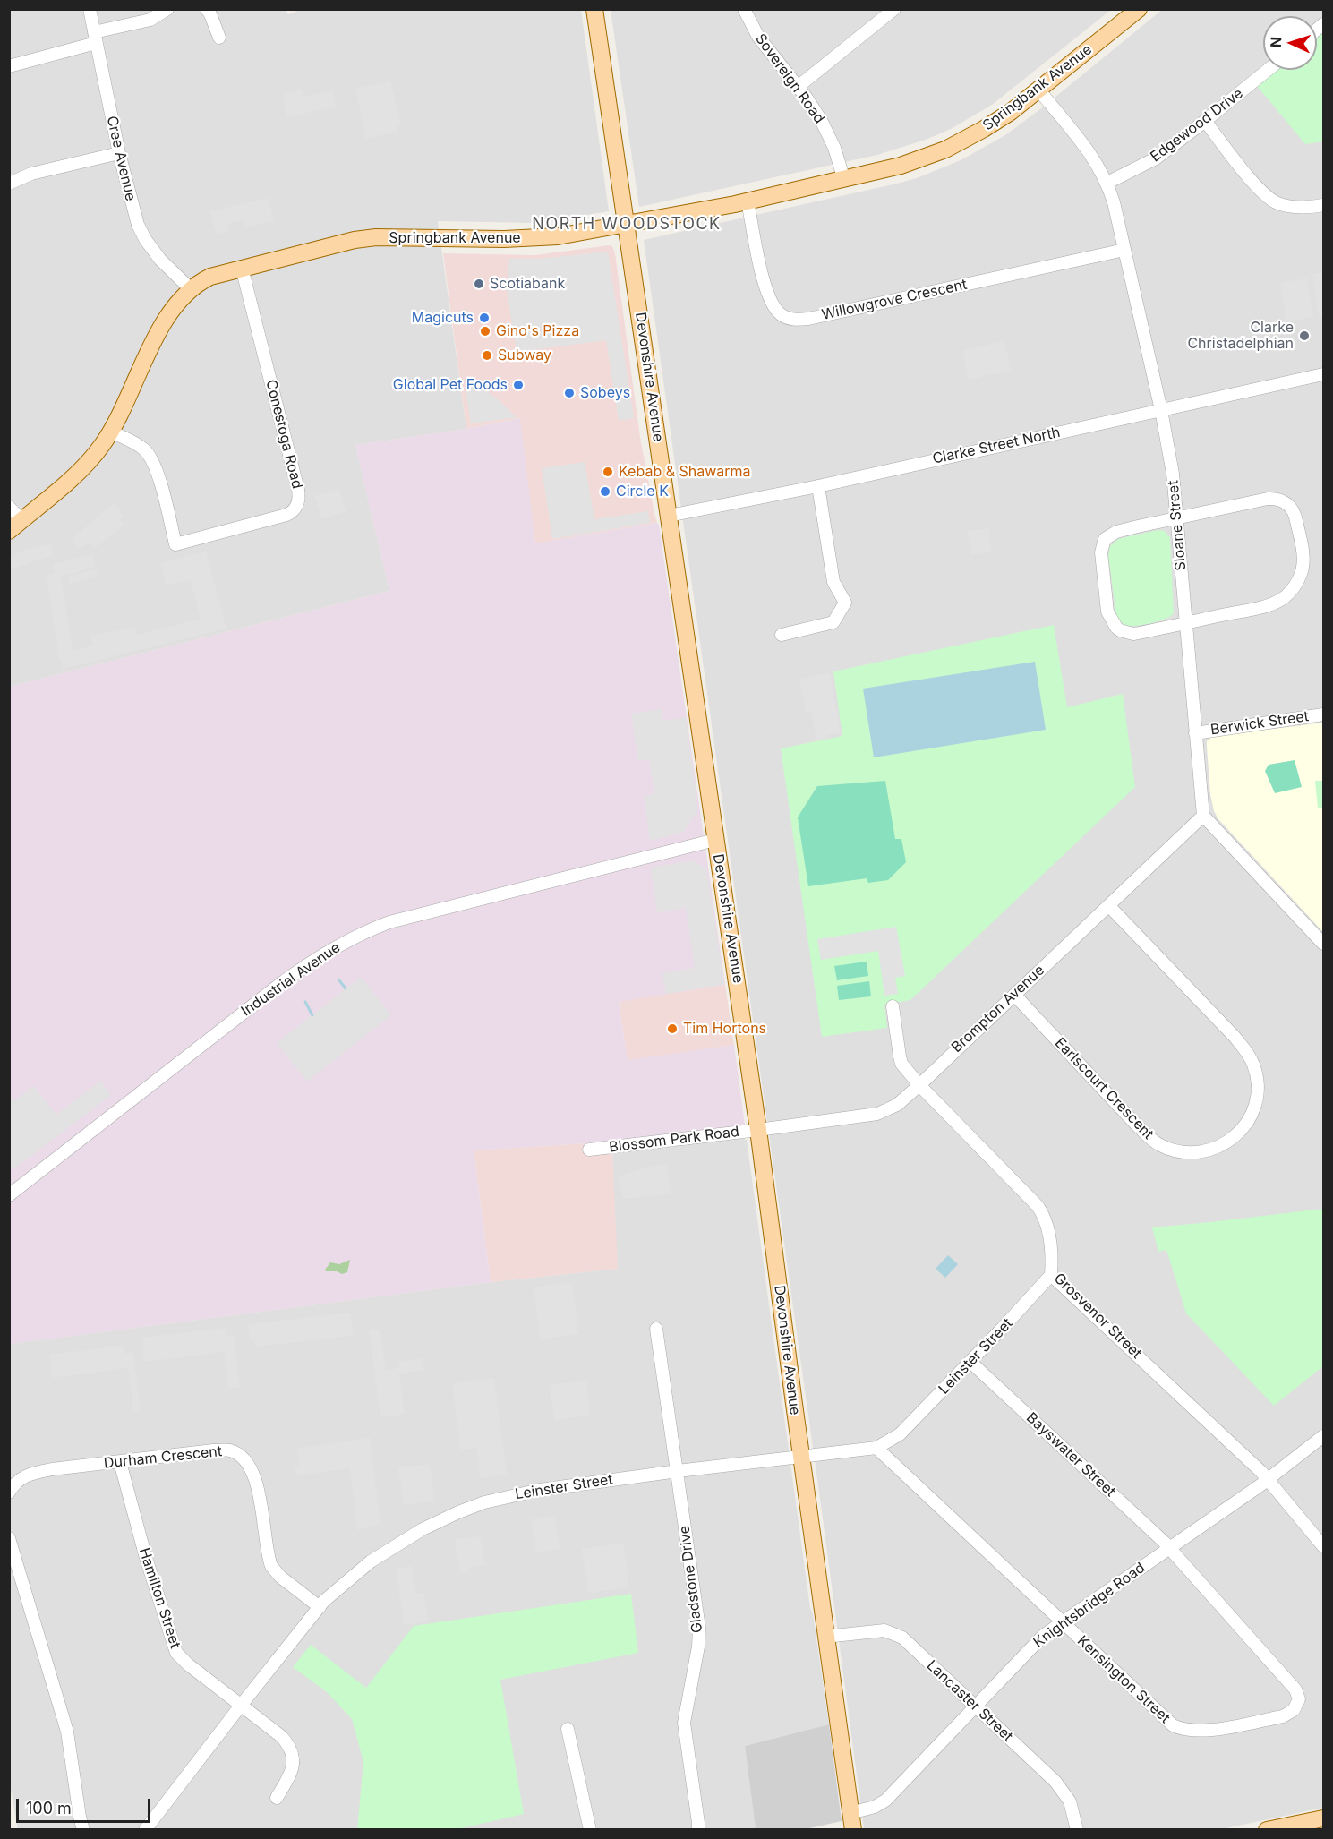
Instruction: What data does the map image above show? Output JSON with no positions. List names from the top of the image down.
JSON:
{
  "streets": {
    "main road": ["Springbank Avenue", "Devonshire Avenue"],
    "street": [
      "Sovereign Road",
      "Edgewood Drive",
      "Cree Avenue",
      "Willowgrove Crescent",
      "Conestoga Road",
      "Clarke Street North",
      "Sloane Street",
      "Berwick Street",
      "Industrial Avenue",
      "Brompton Avenue",
      "Earlscourt Crescent",
      "Blossom Park Road",
      "Grosvenor Street",
      "Leinster Street",
      "Bayswater Street",
      "Durham Crescent",
      "Gladstone Drive",
      "Hamilton Street",
      "Knightsbridge Road",
      "Kensington Street",
      "Lancaster Street"
    ]
  },
  "crossings": [
    ["Sovereign Road", "Springbank Avenue"],
    ["Springbank Avenue", "Cree Avenue"],
    ["Springbank Avenue", "Willowgrove Crescent"],
    ["Springbank Avenue", "Devonshire Avenue"],
    ["Springbank Avenue", "Conestoga Road"],
    ["Springbank Avenue", "Sloane Street"],
    ["Edgewood Drive", "Sloane Street"],
    ["Willowgrove Crescent", "Sloane Street"],
    ["Devonshire Avenue", "Clarke Street North"],
    ["Devonshire Avenue", "Industrial Avenue"],
    ["Devonshire Avenue", "Brompton Avenue"],
    ["Devonshire Avenue", "Blossom Park Road"],
    ["Devonshire Avenue", "Leinster Street"],
    ["Devonshire Avenue", "Knightsbridge Road"],
    ["Devonshire Avenue", "Lancaster Street"],
    ["Clarke Street North", "Sloane Street"],
    ["Sloane Street", "Berwick Street"],
    ["Sloane Street", "Brompton Avenue"],
    ["Brompton Avenue", "Earlscourt Crescent"],
    ["Brompton Avenue", "Blossom Park Road"],
    ["Brompton Avenue", "Grosvenor Street"],
    ["Grosvenor Street", "Leinster Street"],
    ["Grosvenor Street", "Knightsbridge Road"],
    ["Leinster Street", "Bayswater Street"],
    ["Leinster Street", "Durham Crescent"],
    ["Leinster Street", "Gladstone Drive"],
    ["Leinster Street", "Hamilton Street"],
    ["Leinster Street", "Kensington Street"],
    ["Bayswater Street", "Knightsbridge Road"],
    ["Bayswater Street", "Kensington Street"],
    ["Durham Crescent", "Hamilton Street"],
    ["Knightsbridge Road", "Kensington Street"],
    ["Knightsbridge Road", "Lancaster Street"]
  ],
  "districts": ["NORTH WOODSTOCK"],
  "places": [
    "Scotiabank",
    "Magicuts",
    "Gino's Pizza",
    "Clarke Christadelphian",
    "Subway",
    "Global Pet Foods",
    "Sobeys",
    "Kebab & Shawarma",
    "Circle K",
    "Tim Hortons"
  ],
  "scale_bar": "100 m",
  "north": "left"
}
